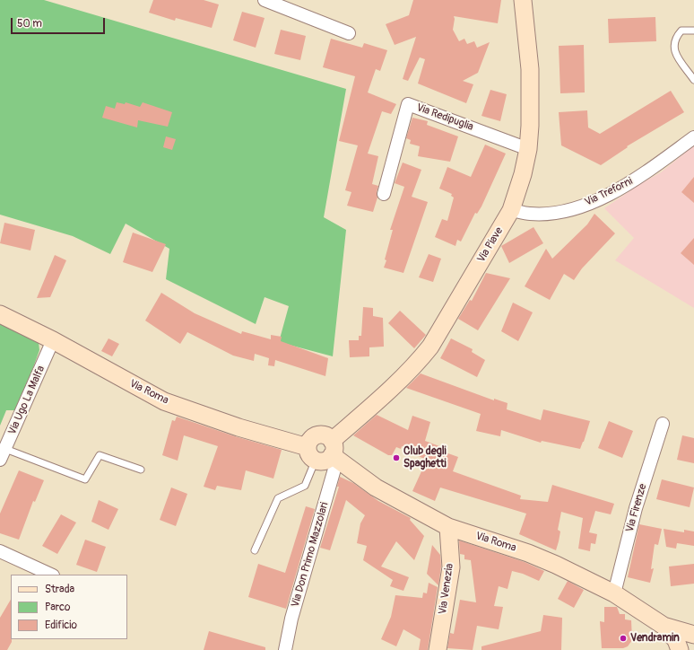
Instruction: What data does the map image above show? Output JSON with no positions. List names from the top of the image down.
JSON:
{
  "streets": {
    "street": [
      "Via Redipuglia",
      "Via Treforni",
      "Via Piave",
      "Via Roma",
      "Via Ugo La Malfa",
      "Via Firenze",
      "Via Don Primo Mazzolari",
      "Via Venezia"
    ]
  },
  "crossings": [
    ["Via Redipuglia", "Via Piave"],
    ["Via Treforni", "Via Piave"],
    ["Via Piave", "Via Roma"],
    ["Via Piave", "Via Don Primo Mazzolari"],
    ["Via Roma", "Via Ugo La Malfa"],
    ["Via Roma", "Via Firenze"],
    ["Via Roma", "Via Don Primo Mazzolari"],
    ["Via Roma", "Via Venezia"]
  ],
  "places": ["Club degli Spaghetti", "Vendramin"],
  "legend": ["Strada", "Parco", "Edificio"],
  "scale_bar": "50 m"
}
